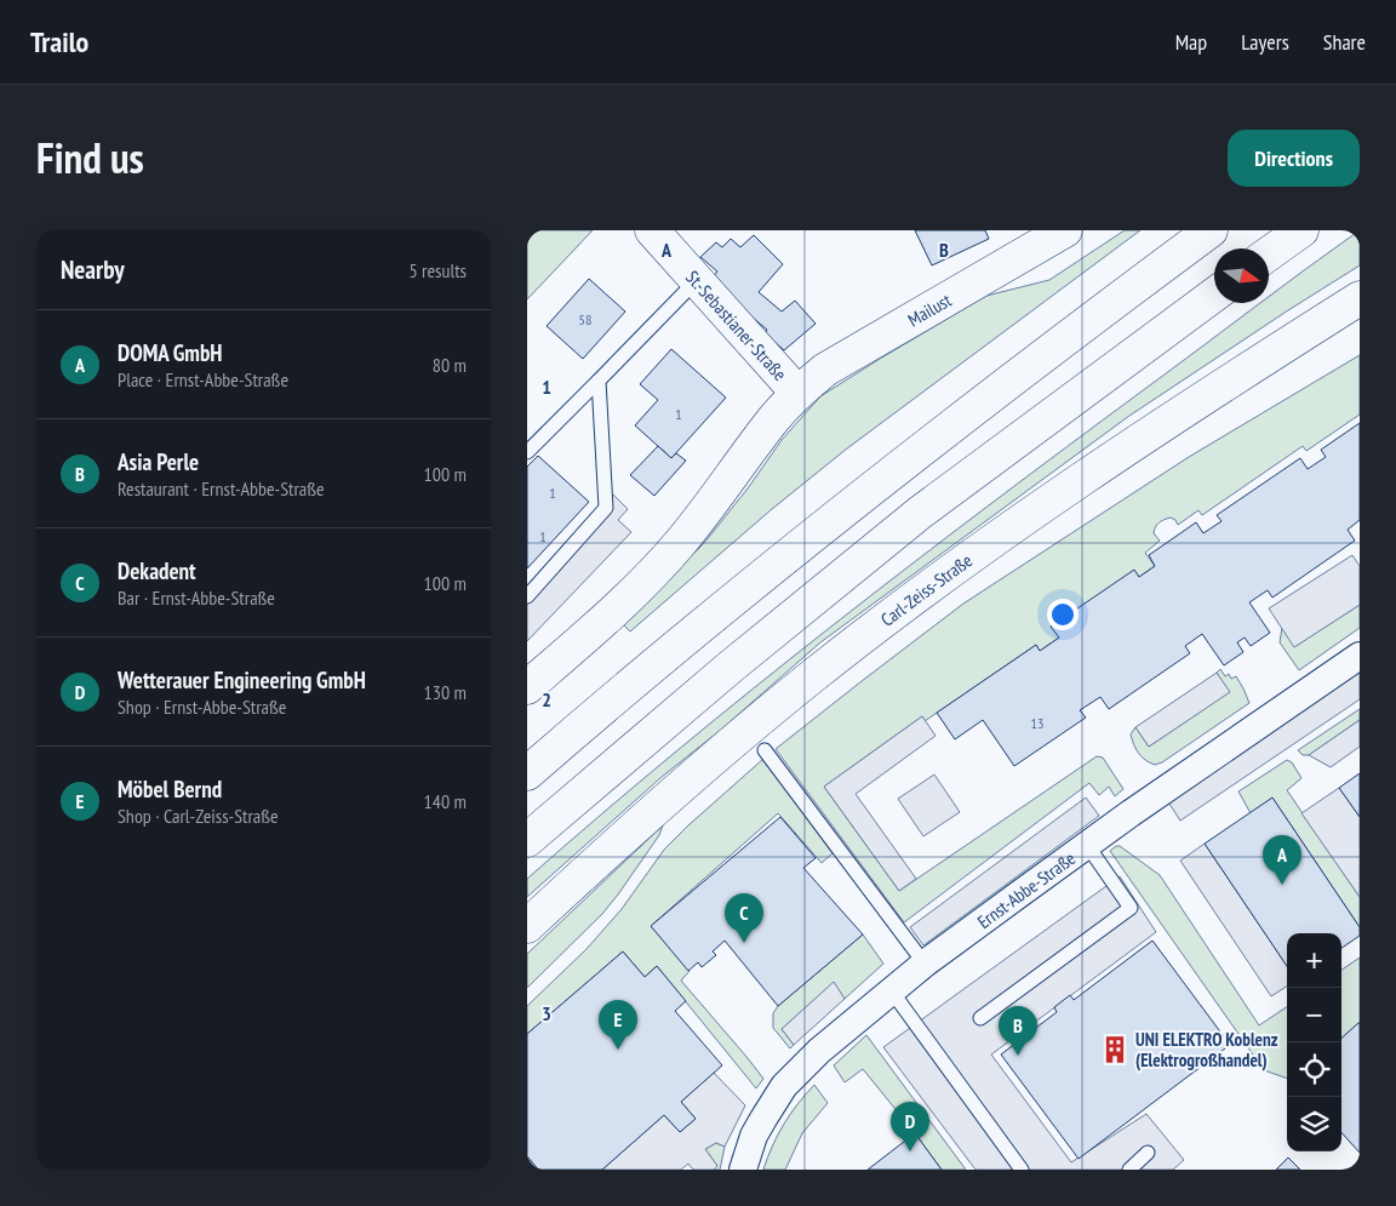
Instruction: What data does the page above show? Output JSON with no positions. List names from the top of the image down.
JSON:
{
  "streets": {
    "main road": ["Mailust", "St.-Sebastianer-Straße", "Carl-Zeiss-Straße"],
    "street": ["Ernst-Abbe-Straße"]
  },
  "crossings": [
    ["Mailust", "St.-Sebastianer-Straße"]
  ],
  "places": {
    "building": ["UNI ELEKTRO Koblenz (Elektrogroßhandel)"]
  },
  "house_numbers": [
    "58",
    "1",
    "1",
    "1",
    "13"
  ],
  "north": "right",
  "page": {
    "header": "Trailo",
    "nav": ["Map", "Layers", "Share"],
    "title": "Find us",
    "buttons": "Directions",
    "heading": ["Nearby", "5 results"],
    "list": [
      {
        "mark": "A",
        "name": "DOMA GmbH",
        "note": "Place · Ernst-Abbe-Straße",
        "value": "80 m"
      },
      {
        "mark": "B",
        "name": "Asia Perle",
        "note": "Restaurant · Ernst-Abbe-Straße",
        "value": "100 m"
      },
      {
        "mark": "C",
        "name": "Dekadent",
        "note": "Bar · Ernst-Abbe-Straße",
        "value": "100 m"
      },
      {
        "mark": "D",
        "name": "Wetterauer Engineering GmbH",
        "note": "Shop · Ernst-Abbe-Straße",
        "value": "130 m"
      },
      {
        "mark": "E",
        "name": "Möbel Bernd",
        "note": "Shop · Carl-Zeiss-Straße",
        "value": "140 m"
      }
    ],
    "pins": [
      "A",
      "C",
      "E",
      "B",
      "D"
    ],
    "map_buttons": ["+", "−"]
  },
  "grid": {
    "columns": ["A", "B"],
    "rows": ["1", "2", "3"]
  }
}
